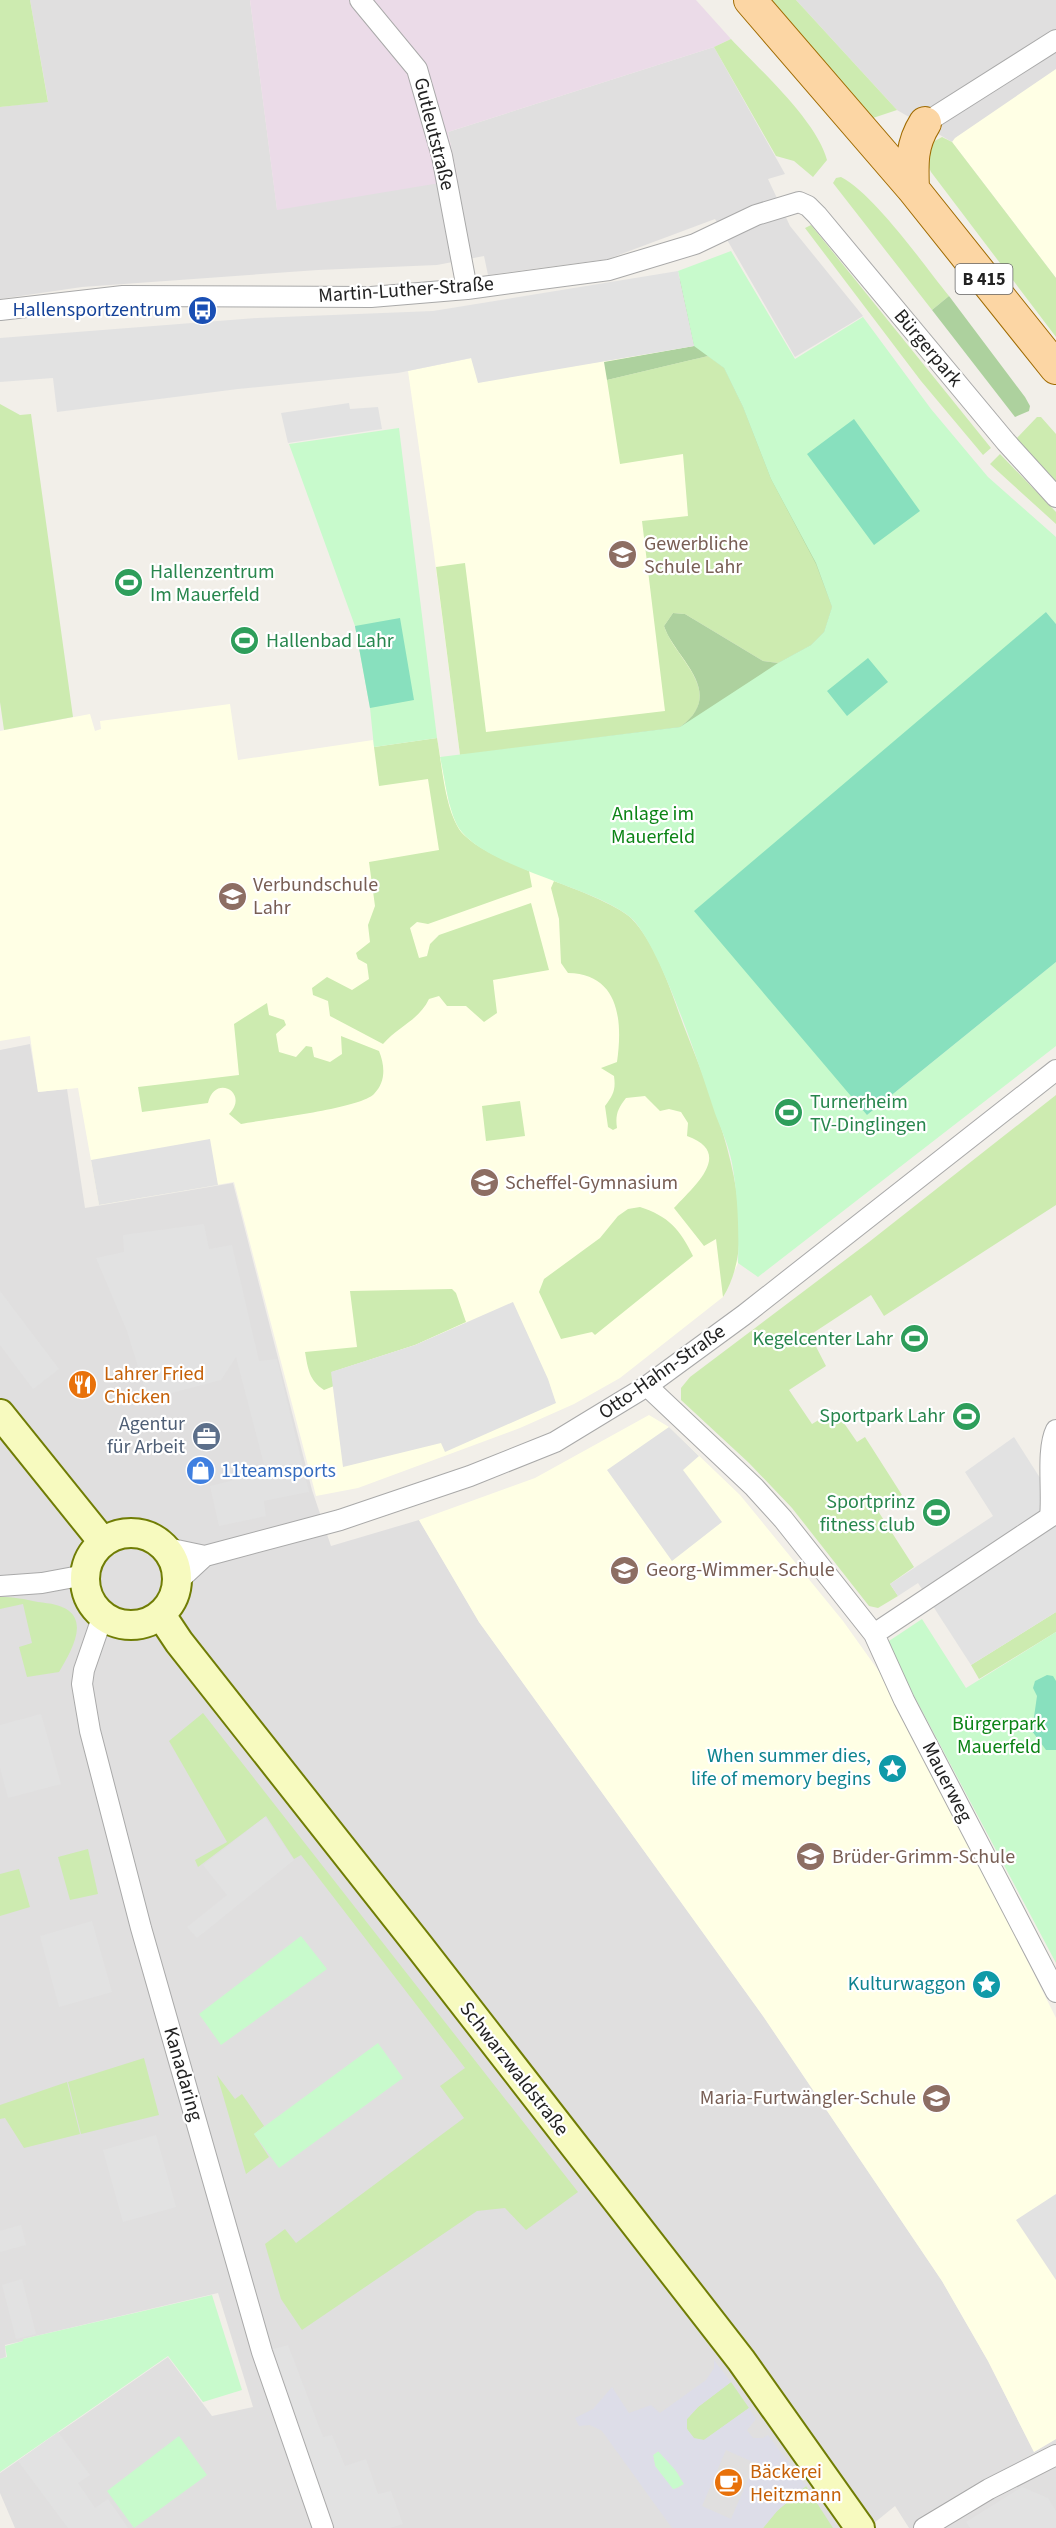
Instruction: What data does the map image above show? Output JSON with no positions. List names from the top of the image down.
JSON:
{
  "streets": {
    "main road": ["B 415"],
    "street": [
      "Gutleutstraße",
      "Martin-Luther-Straße",
      "Bürgerpark",
      "Otto-Hahn-Straße",
      "Mauerweg",
      "Schwarzwaldstraße",
      "Kanadaring"
    ]
  },
  "crossings": [
    ["Gutleutstraße", "Martin-Luther-Straße"],
    ["Martin-Luther-Straße", "Bürgerpark"],
    ["Otto-Hahn-Straße", "Mauerweg"],
    ["Otto-Hahn-Straße", "Schwarzwaldstraße"],
    ["Otto-Hahn-Straße", "Kanadaring"],
    ["Schwarzwaldstraße", "Kanadaring"]
  ],
  "parks": ["Anlage im Mauerfeld", "Bürgerpark Mauerfeld"],
  "places": {
    "bus stop": ["Hallensportzentrum"],
    "school or university": [
      "Gewerbliche Schule Lahr",
      "Verbundschule Lahr",
      "Scheffel-Gymnasium",
      "Georg-Wimmer-Schule",
      "Brüder-Grimm-Schule",
      "Maria-Furtwängler-Schule"
    ],
    "sports": [
      "Hallenzentrum Im Mauerfeld",
      "Hallenbad Lahr",
      "Turnerheim TV-Dinglingen",
      "Kegelcenter Lahr",
      "Sportpark Lahr",
      "Sportprinz fitness club"
    ],
    "restaurant": ["Lahrer Fried Chicken"],
    "office": ["Agentur für Arbeit"],
    "shop": ["11teamsports"],
    "place": ["When summer dies, life of memory begins", "Kulturwaggon"],
    "cafe": ["Bäckerei Heitzmann"]
  }
}
